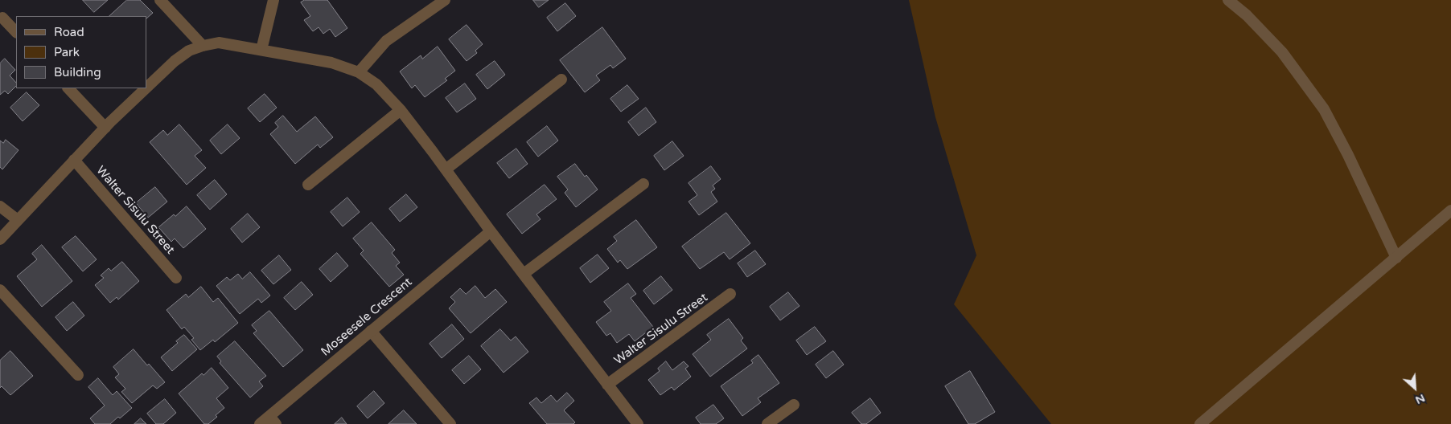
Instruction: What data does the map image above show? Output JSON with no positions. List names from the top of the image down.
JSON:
{
  "streets": {
    "street": ["Walter Sisulu Street", "Moseesele Crescent"]
  },
  "legend": ["Road", "Park", "Building"],
  "north": "bottom right"
}
